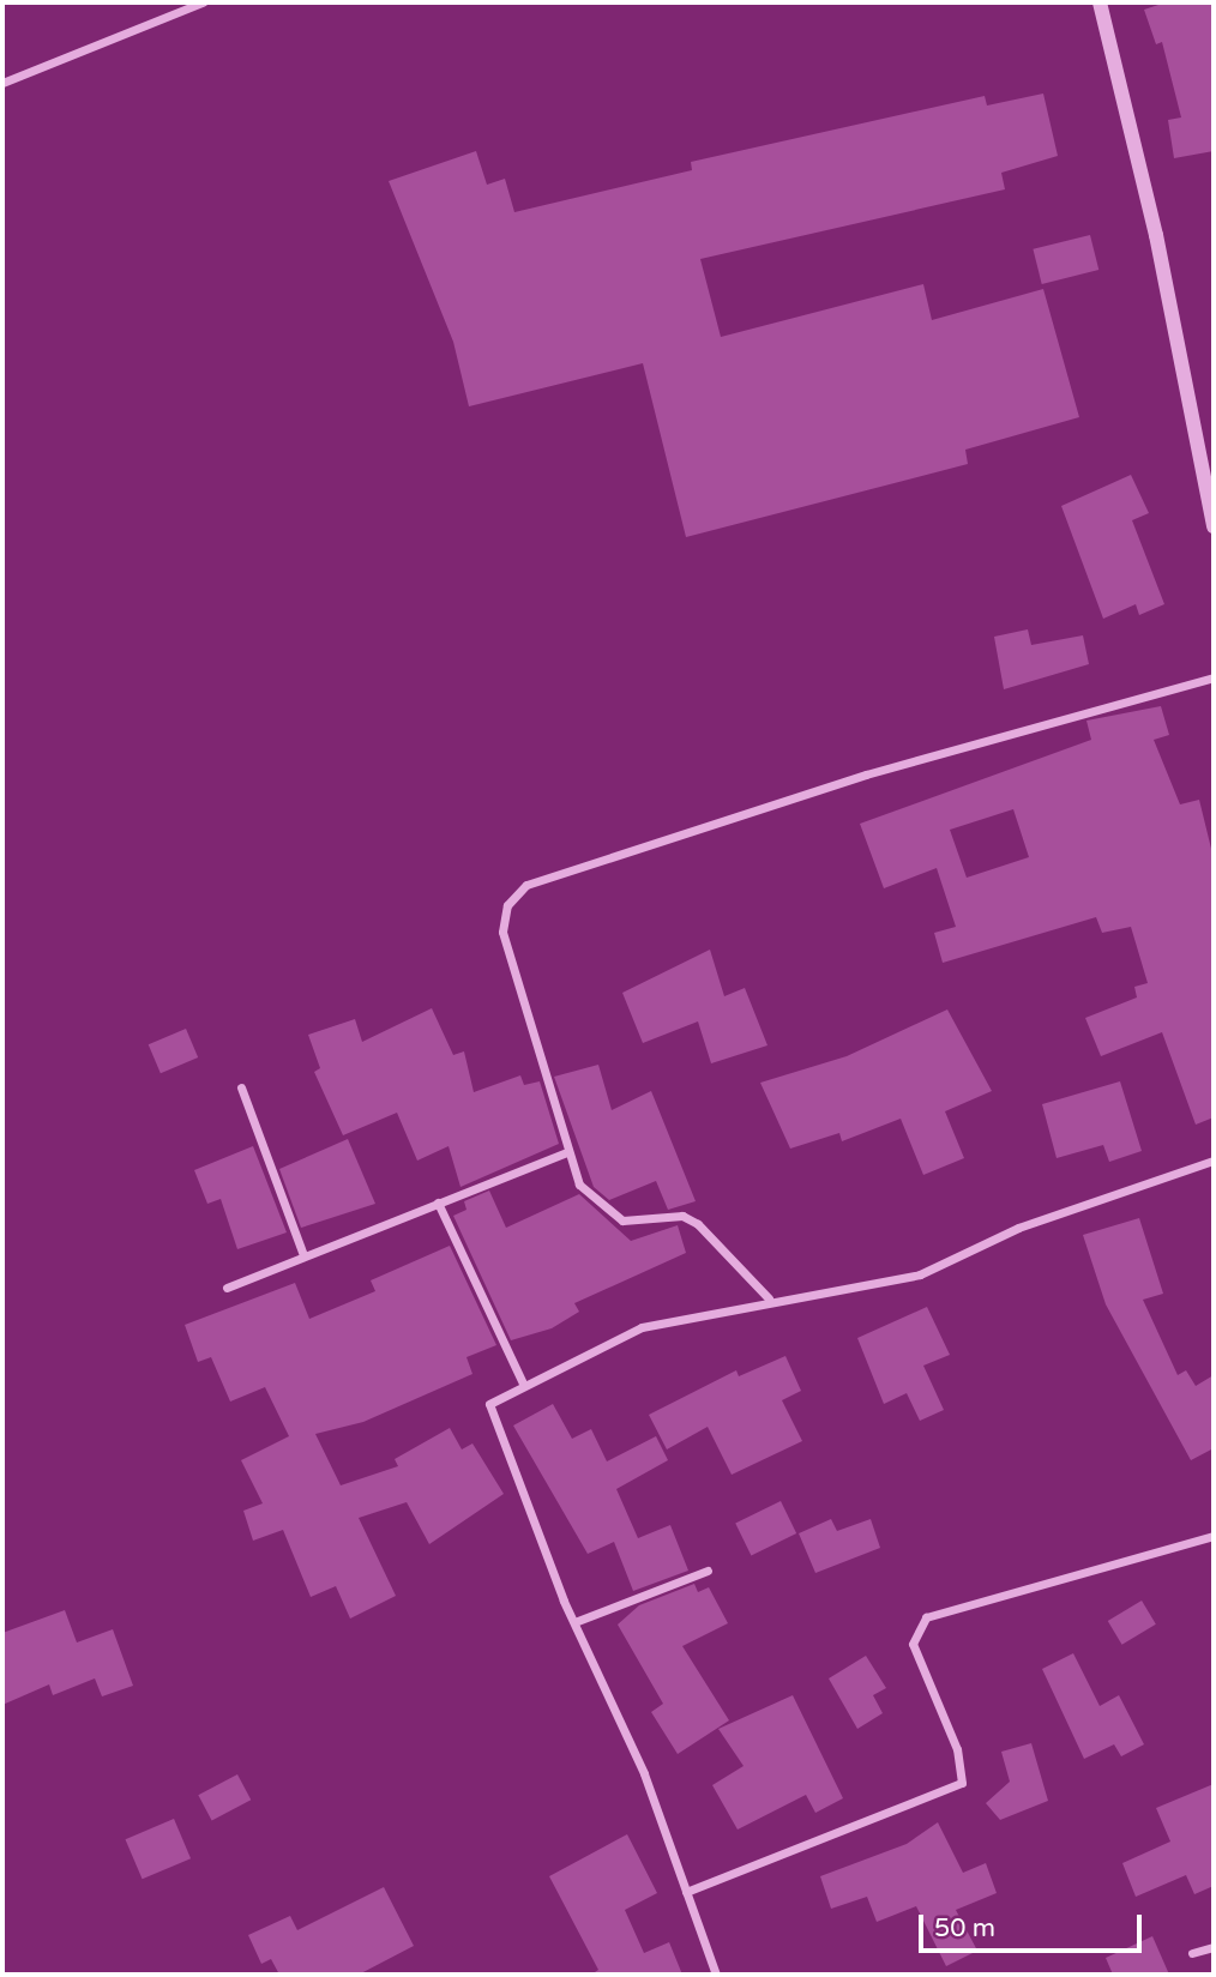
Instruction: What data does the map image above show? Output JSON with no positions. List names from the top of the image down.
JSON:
{
  "scale_bar": "50 m"
}
